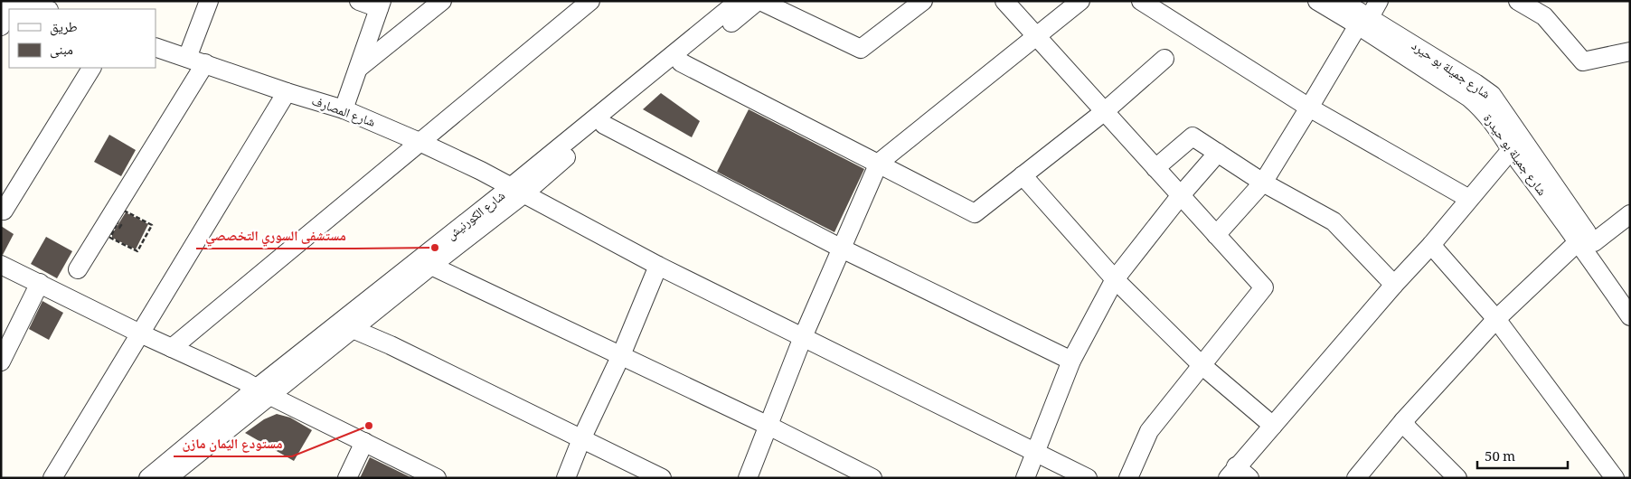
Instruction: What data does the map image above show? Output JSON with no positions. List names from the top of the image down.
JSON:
{
  "streets": {
    "street": [
      "شارع جميلة بو حيرد",
      "شارع المصارف",
      "شارع جميلة بو حيدرة",
      "شارع الكورنيش"
    ]
  },
  "crossings": [
    ["شارع جميلة بو حيرد", "شارع جميلة بو حيدرة"],
    ["شارع المصارف", "شارع الكورنيش"]
  ],
  "places": ["مستشفى السوري التخصصي", "مستودع اليمان مازن"],
  "legend": ["طريق", "مبنى"],
  "scale_bar": "50 m"
}
